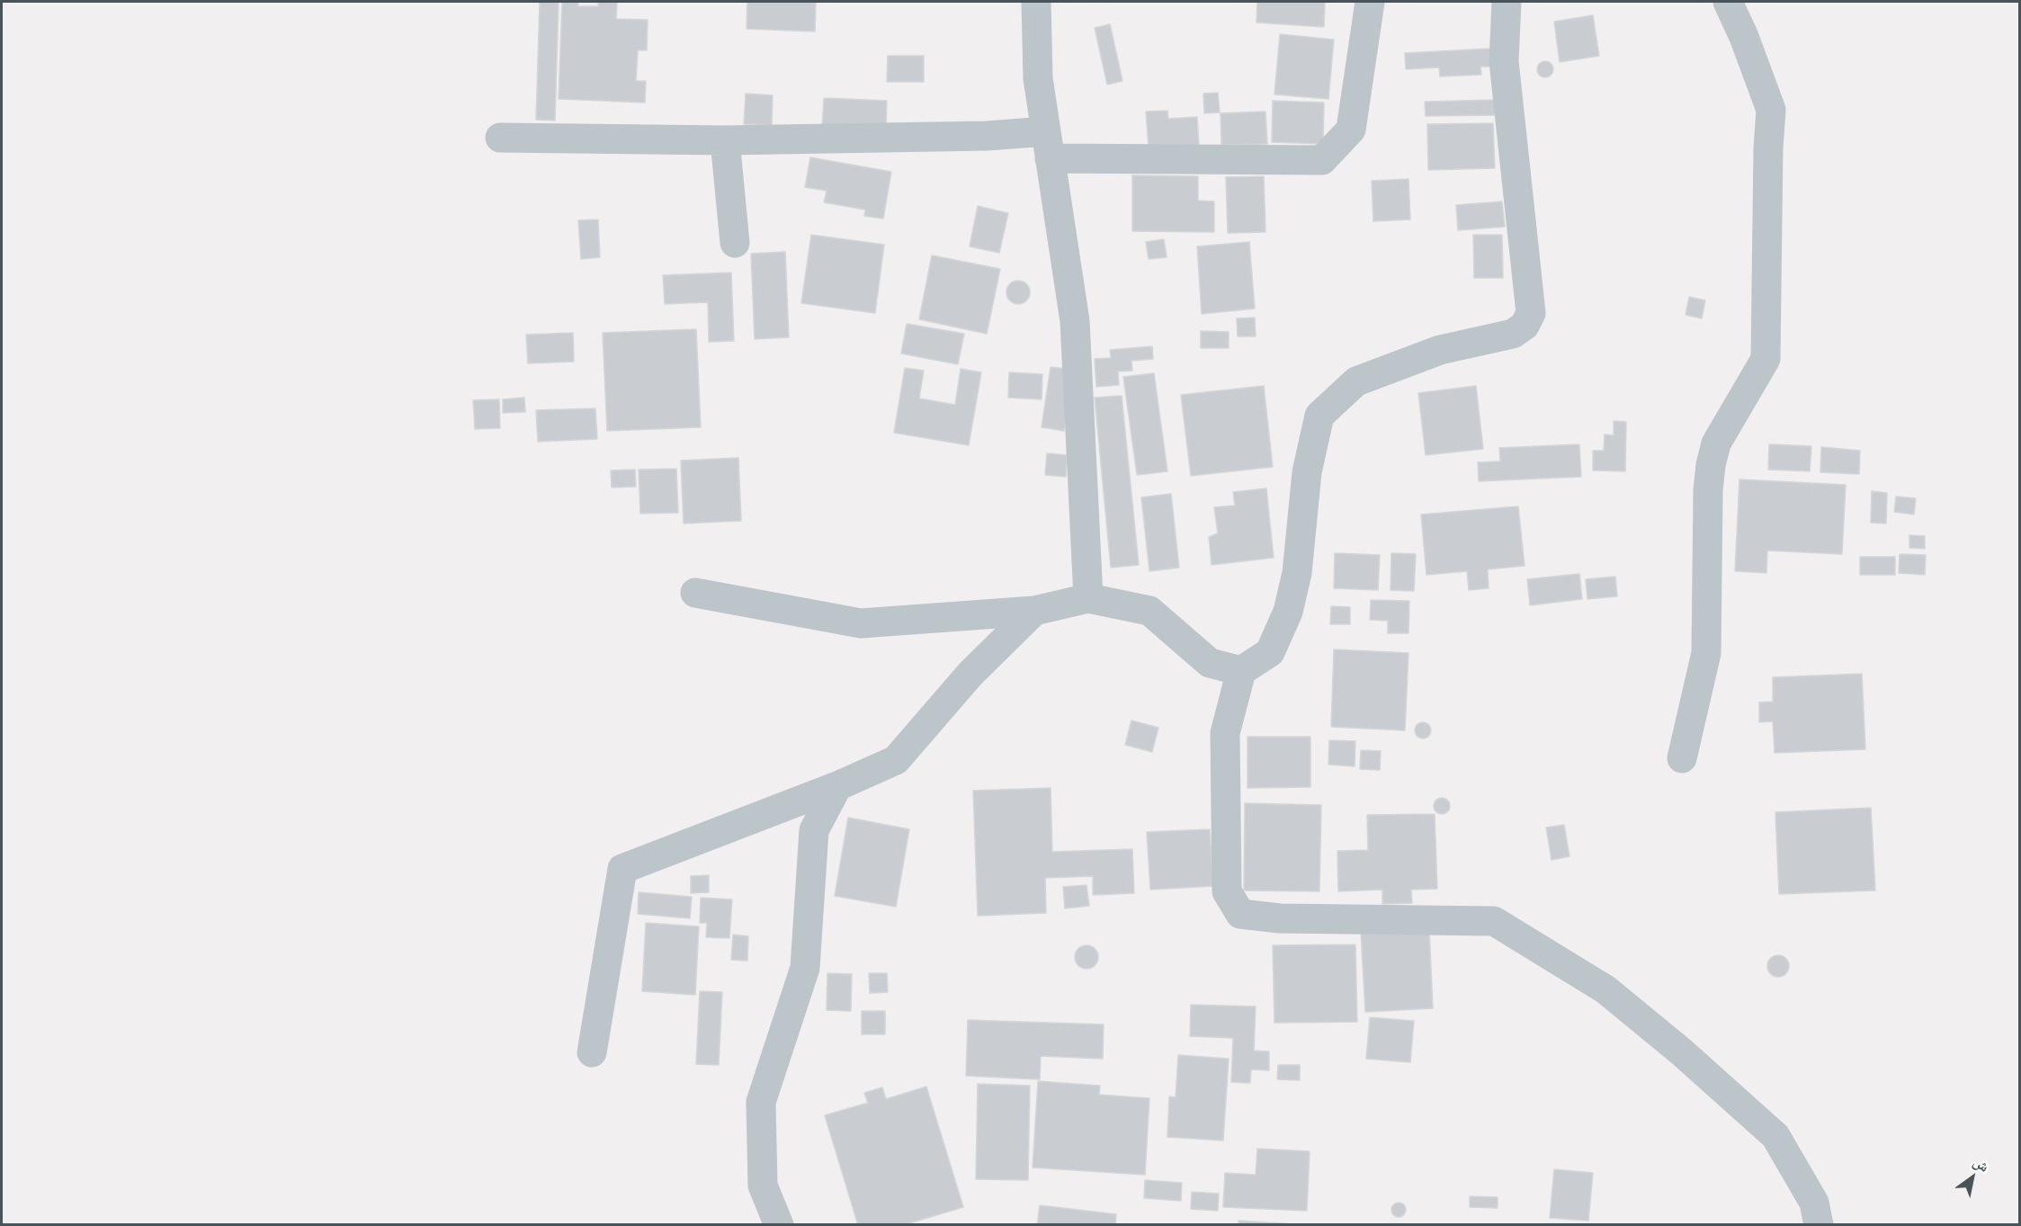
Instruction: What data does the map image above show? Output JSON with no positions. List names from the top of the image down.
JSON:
{
  "north": "top right"
}
